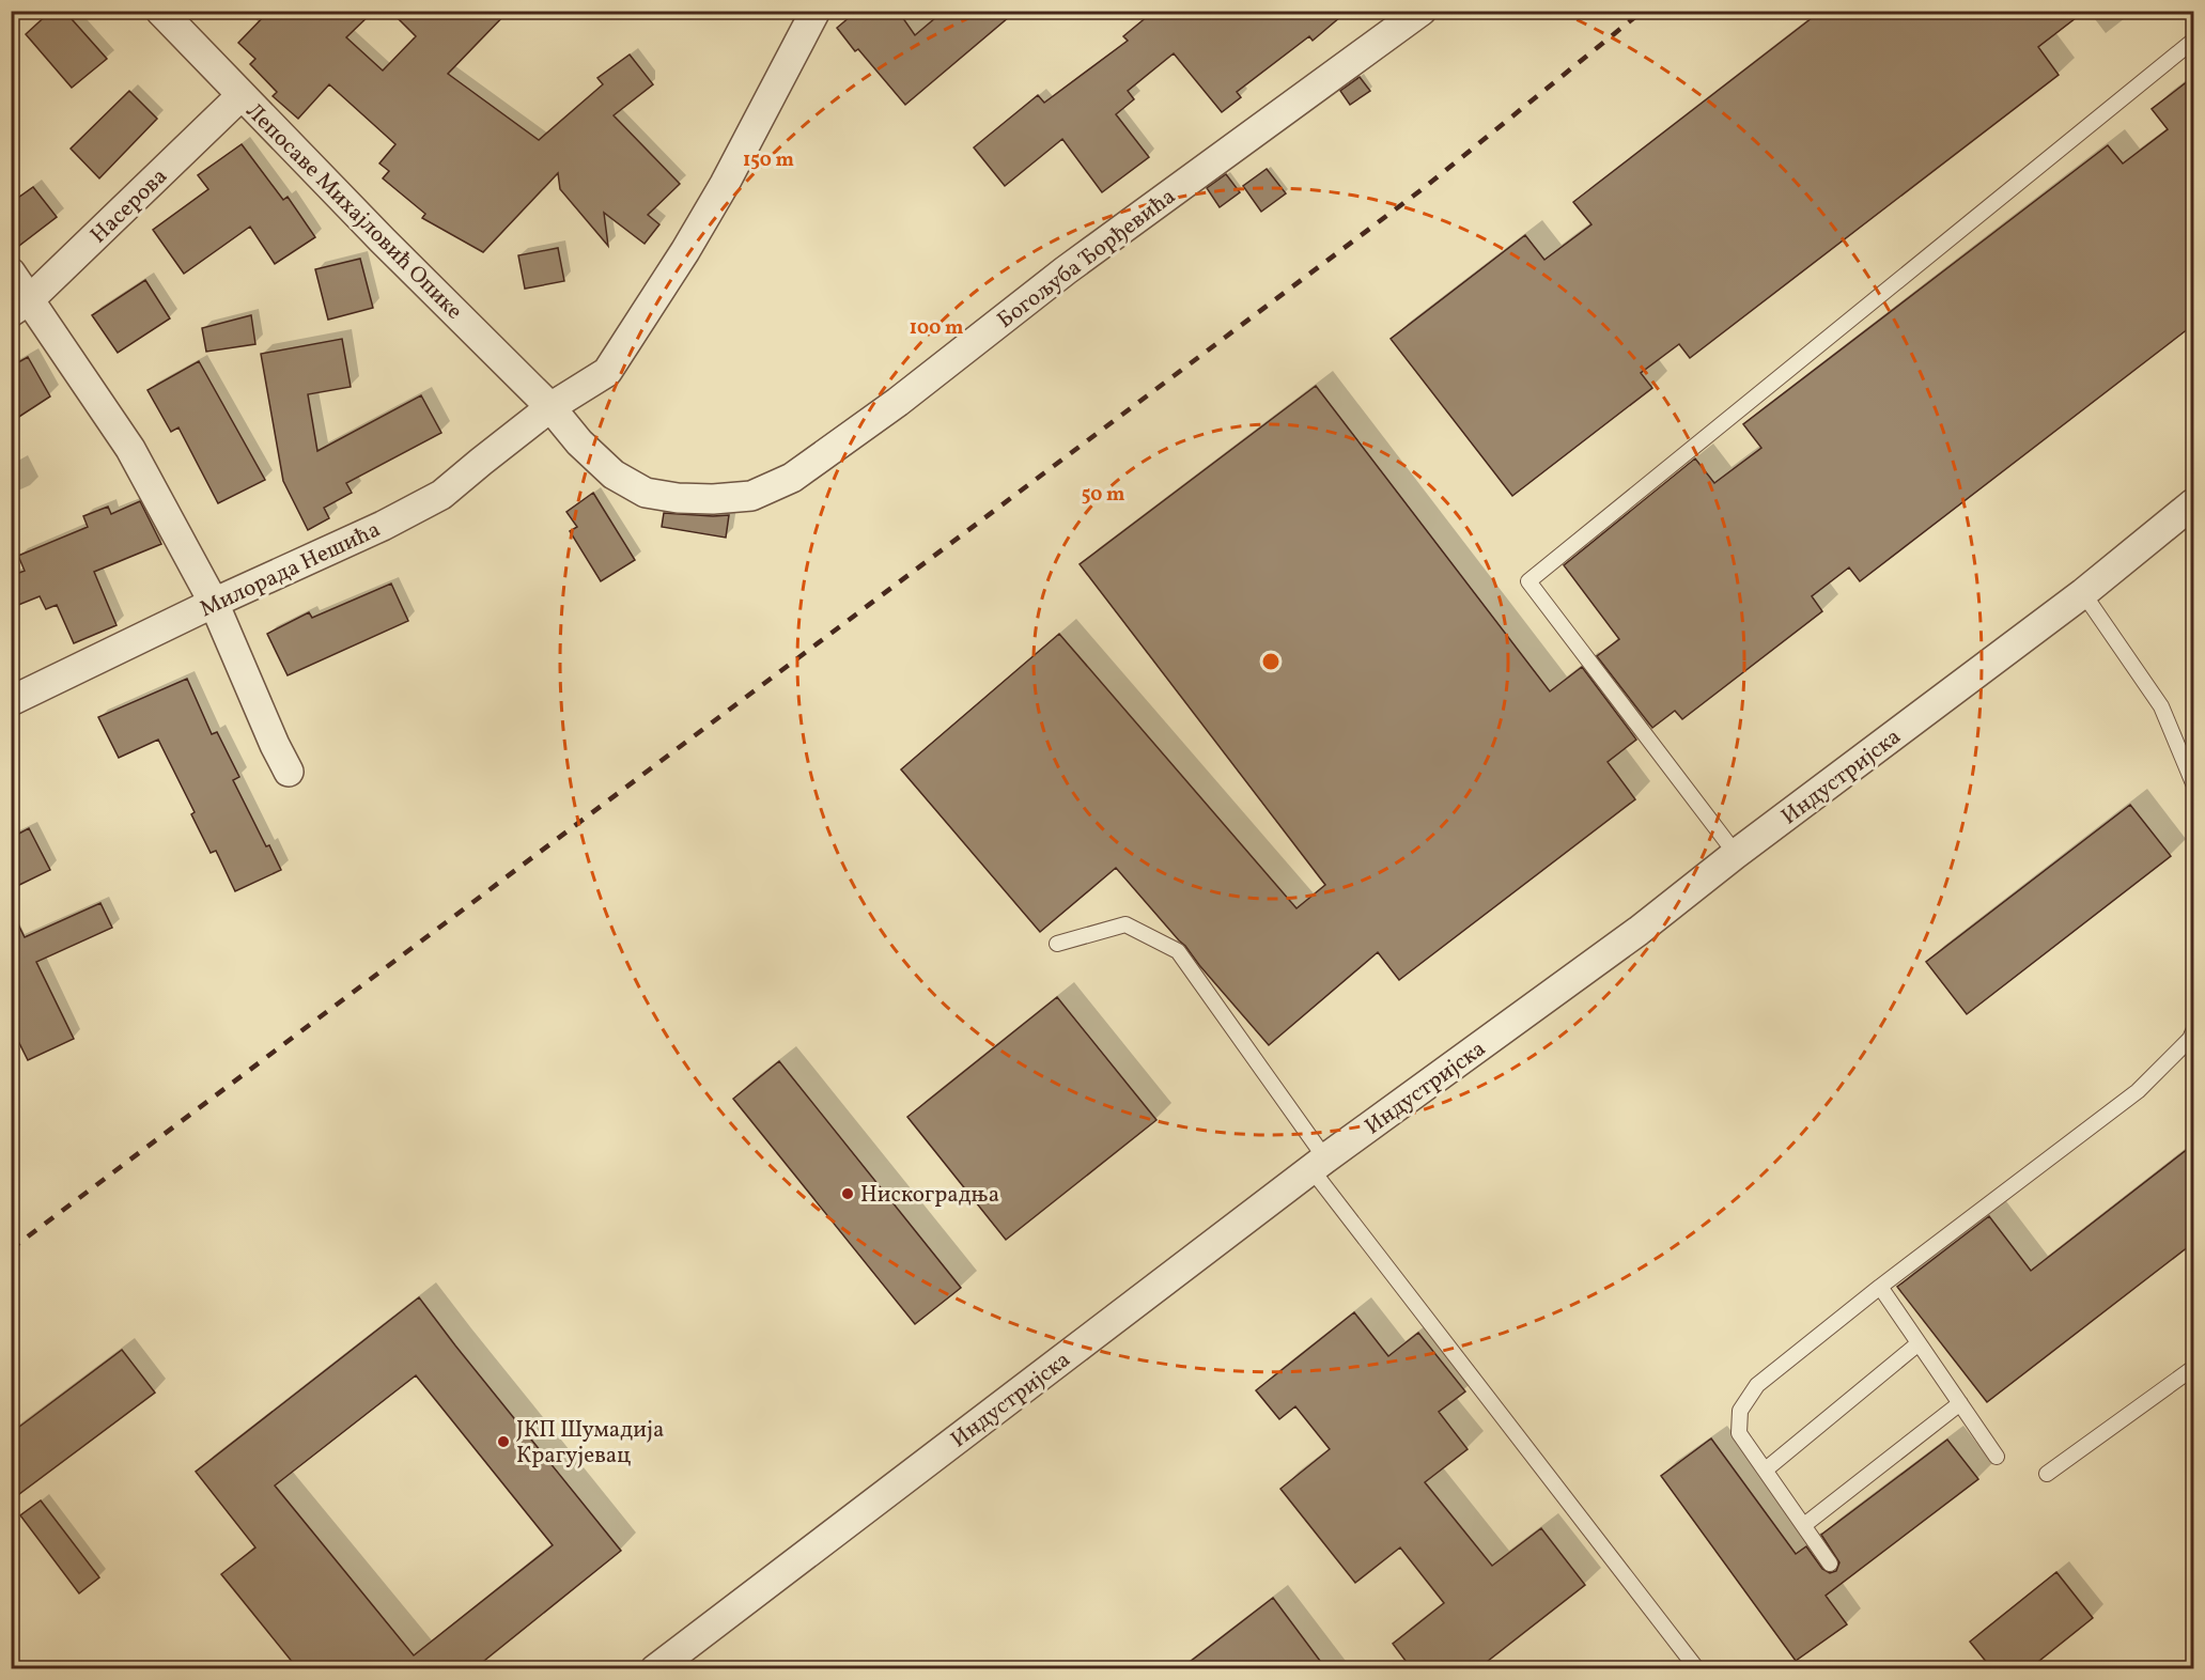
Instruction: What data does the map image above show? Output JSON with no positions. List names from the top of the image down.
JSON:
{
  "streets": {
    "street": [
      "Насерова",
      "Лепосаве Михајловић Опике",
      "Богољуба Ђорђевића",
      "Милорада Нешића",
      "Индустријска"
    ]
  },
  "crossings": [
    ["Насерова", "Лепосаве Михајловић Опике"],
    ["Лепосаве Михајловић Опике", "Богољуба Ђорђевића"],
    ["Лепосаве Михајловић Опике", "Милорада Нешића"],
    ["Богољуба Ђорђевића", "Милорада Нешића"]
  ],
  "places": ["Нискоградња", "ЈКП Шумадија Крагујевац"],
  "rings": ["150 m", "100 m", "50 m"]
}
